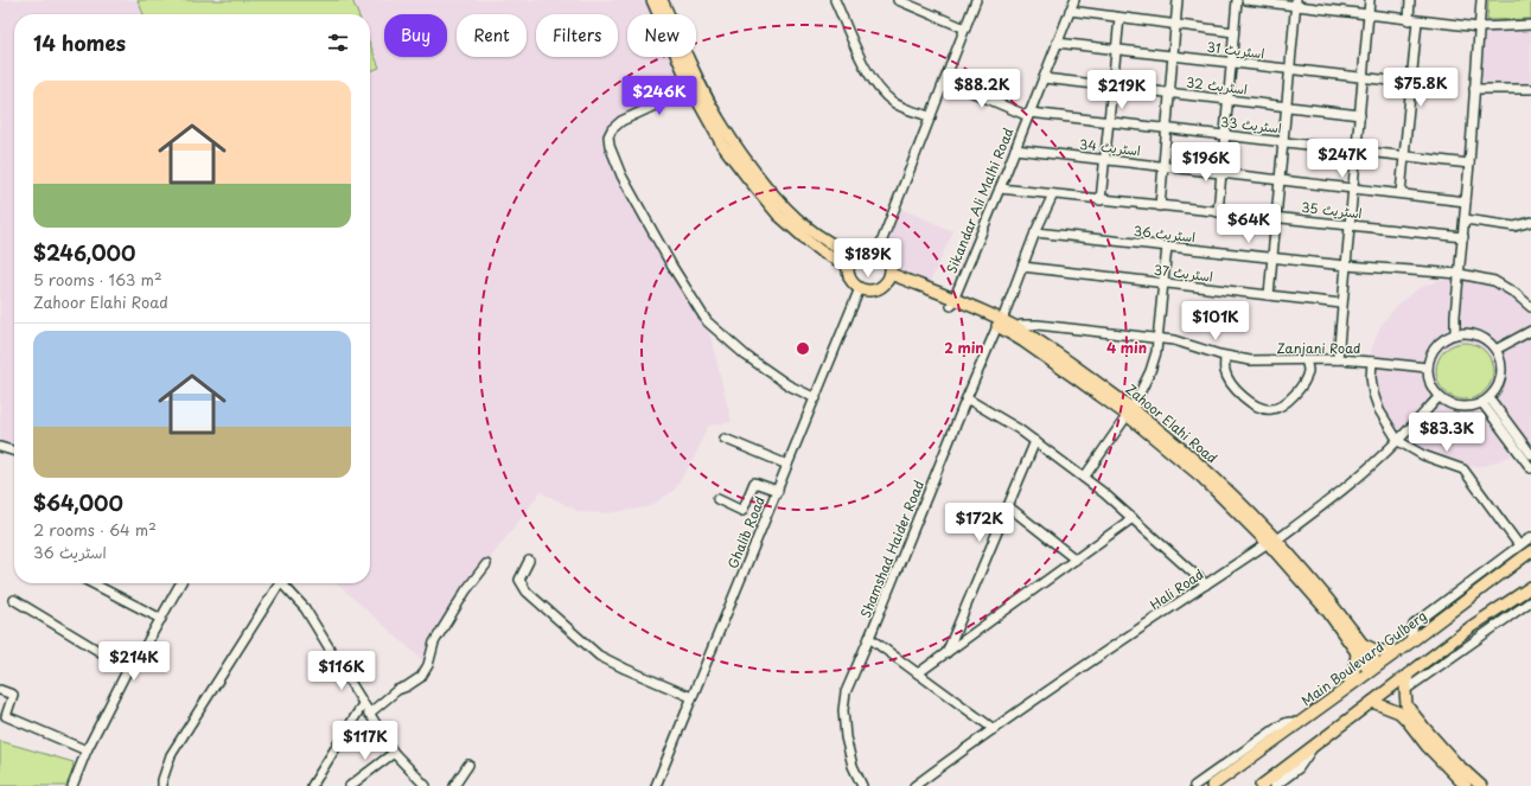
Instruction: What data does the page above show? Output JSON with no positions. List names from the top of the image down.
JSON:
{
  "streets": {
    "main road": ["Zahoor Elahi Road", "Main Boulevard Gulberg"],
    "street": [
      "اسٹریٹ 31",
      "اسٹریٹ 32",
      "اسٹریٹ 33",
      "اسٹریٹ 34",
      "Sikandar Ali Malhi Road",
      "اسٹریٹ 35",
      "اسٹریٹ 36",
      "اسٹریٹ 37",
      "Zanjani Road",
      "Ghalib Road",
      "Shamshad Haider Road",
      "Hali Road"
    ]
  },
  "crossings": [
    ["اسٹریٹ 31", "Sikandar Ali Malhi Road"],
    ["اسٹریٹ 32", "Sikandar Ali Malhi Road"],
    ["اسٹریٹ 33", "Sikandar Ali Malhi Road"],
    ["اسٹریٹ 34", "Sikandar Ali Malhi Road"],
    ["Sikandar Ali Malhi Road", "اسٹریٹ 35"],
    ["Sikandar Ali Malhi Road", "Zahoor Elahi Road"],
    ["اسٹریٹ 35", "Shamshad Haider Road"],
    ["اسٹریٹ 36", "Shamshad Haider Road"],
    ["اسٹریٹ 37", "Shamshad Haider Road"],
    ["Zanjani Road", "Zahoor Elahi Road"],
    ["Zanjani Road", "Hali Road"],
    ["Zahoor Elahi Road", "Ghalib Road"],
    ["Zahoor Elahi Road", "Shamshad Haider Road"],
    ["Zahoor Elahi Road", "Hali Road"],
    ["Zahoor Elahi Road", "Main Boulevard Gulberg"]
  ],
  "page": {
    "chip": [
      "Buy",
      "Rent",
      "Filters",
      "New"
    ],
    "heading": "14 homes",
    "price": [
      "$75.8K",
      "$88.2K",
      "$219K",
      "$246K",
      "$247K",
      "$196K",
      "$64K",
      "$189K",
      "$101K",
      "$83.3K",
      "$172K",
      "$214K",
      "$116K",
      "$117K"
    ],
    "list": [
      {
        "name": "$246,000",
        "note": "5 rooms · 163 m² · Zahoor Elahi Road"
      },
      {
        "name": "$64,000",
        "note": "2 rooms · 64 m² · اسٹریٹ 36"
      }
    ]
  },
  "rings": ["2 min", "4 min"]
}
